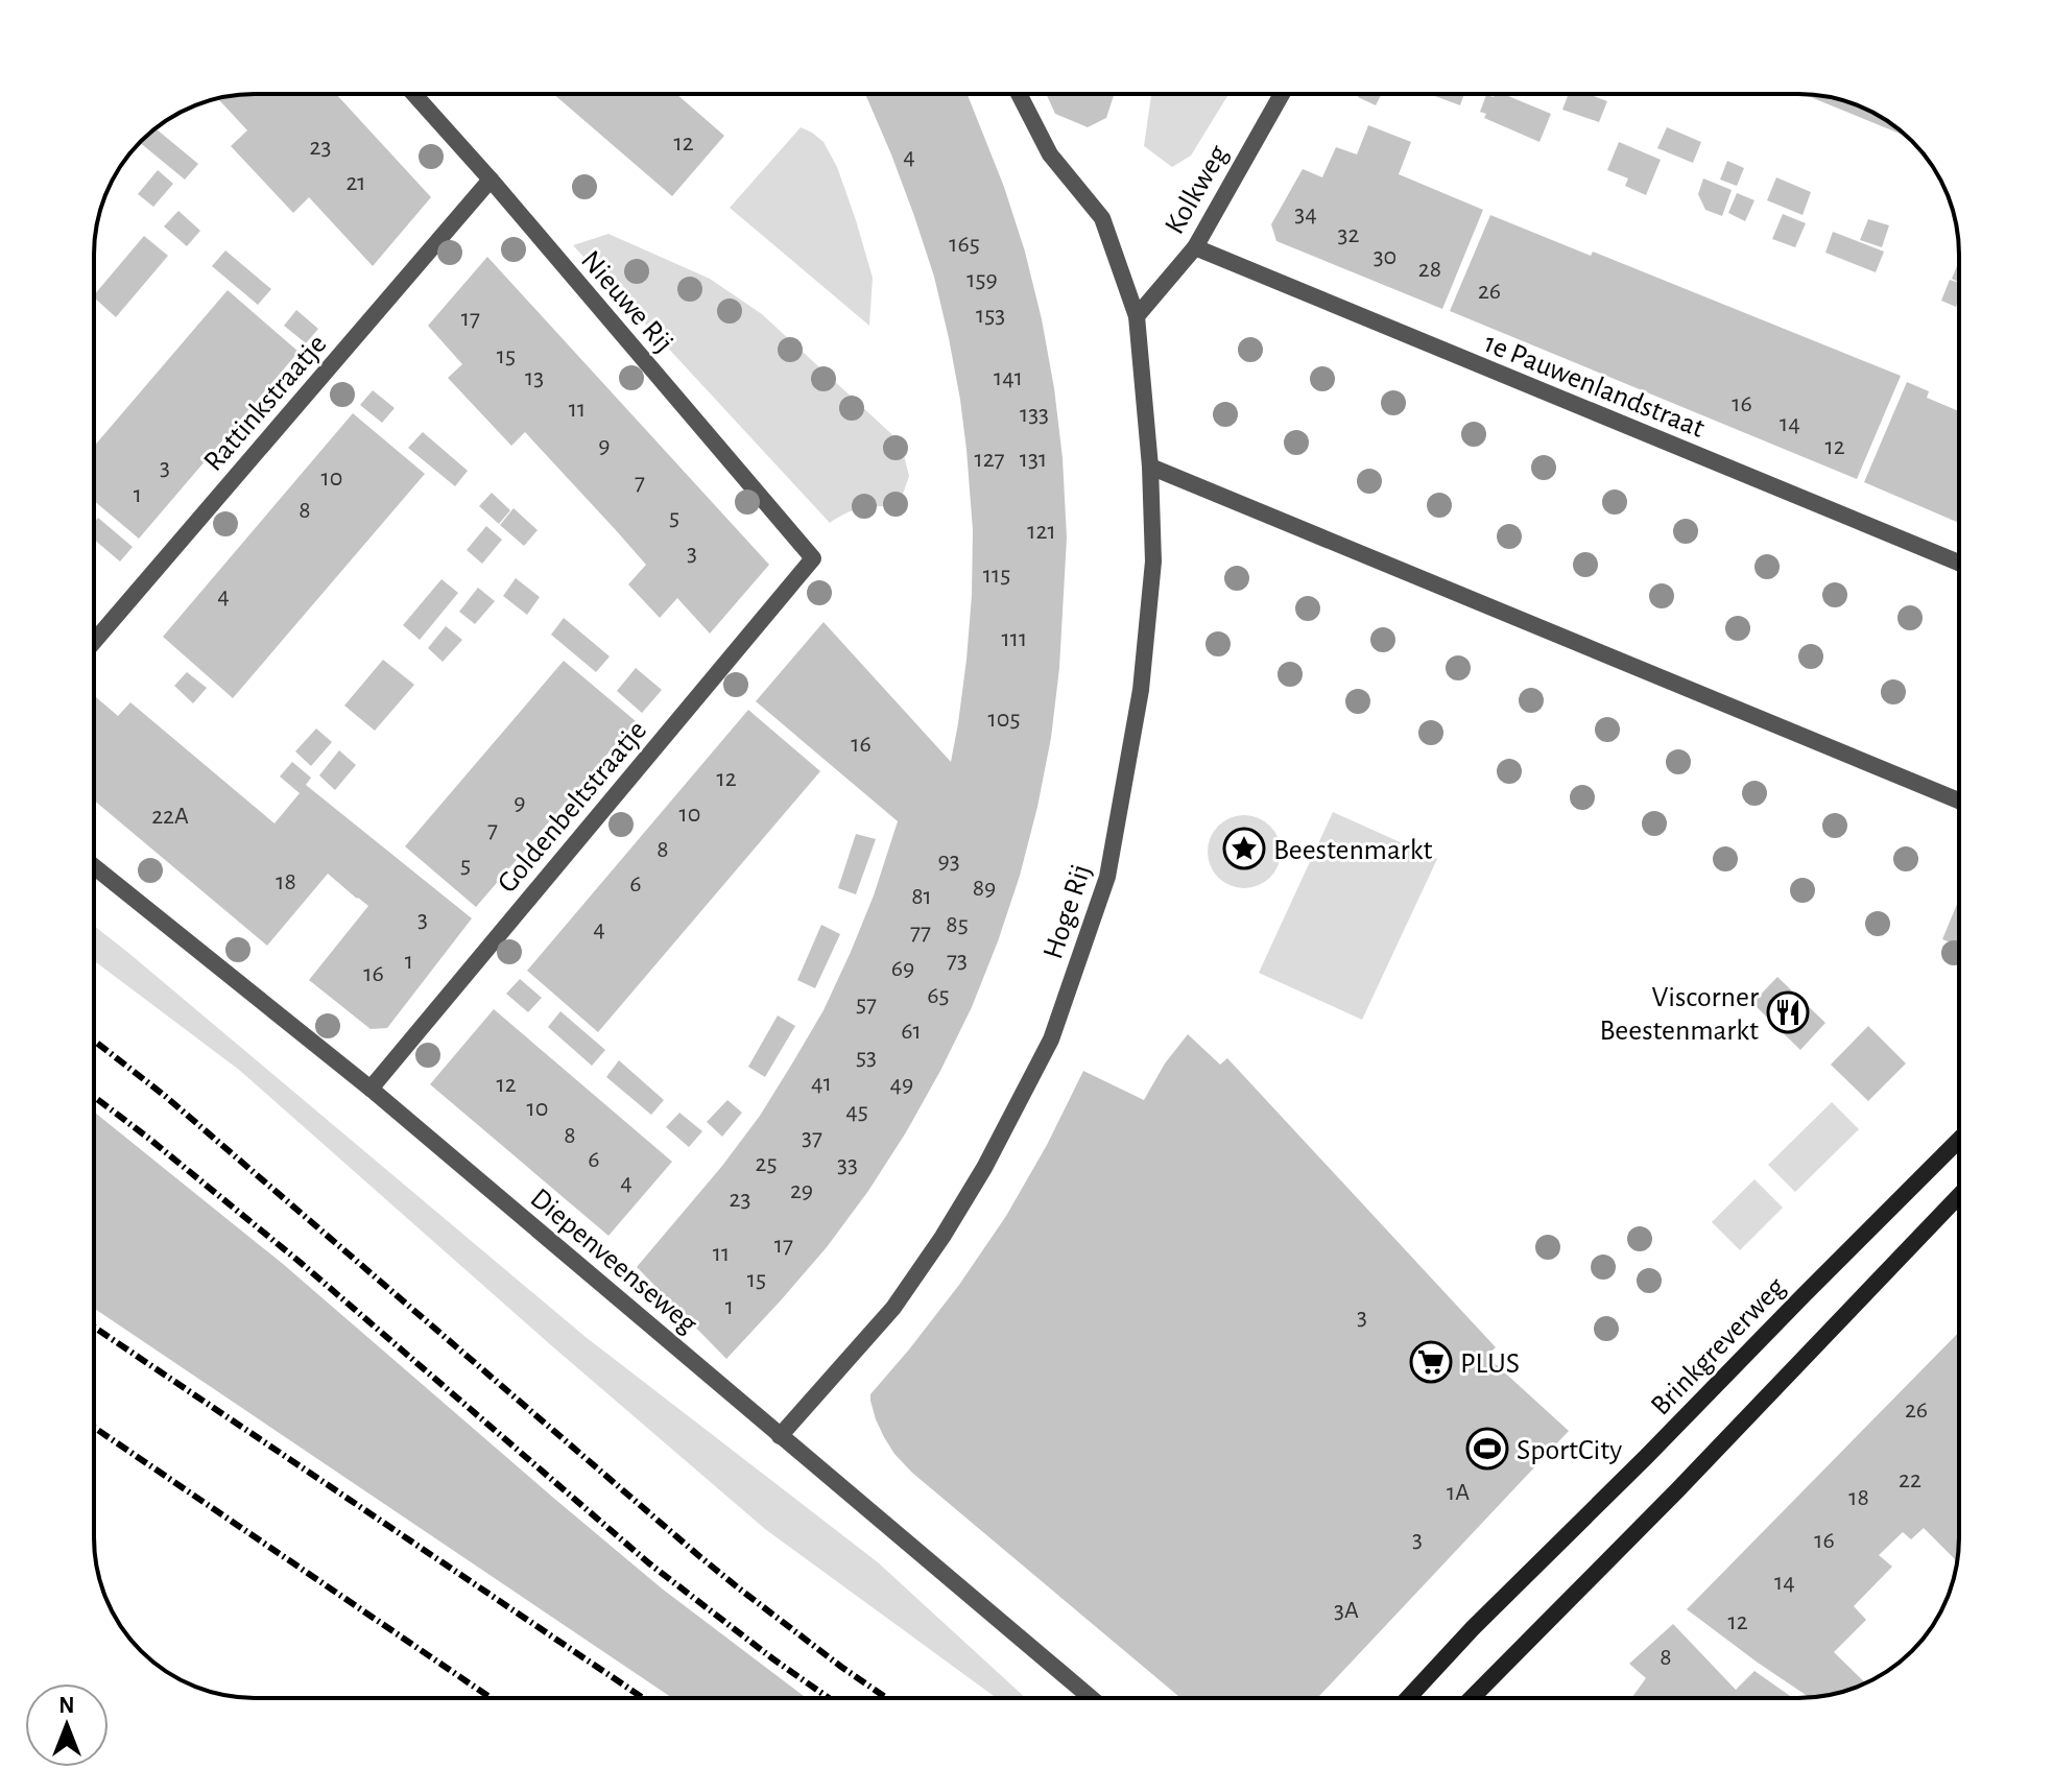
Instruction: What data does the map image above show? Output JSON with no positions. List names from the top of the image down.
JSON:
{
  "streets": {
    "street": [
      "Kolkweg",
      "Nieuwe Rij",
      "1e Pauwenlandstraat",
      "Rattinkstraatje",
      "Goldenbeltstraatje",
      "Hoge Rij",
      "Diepenveenseweg",
      "Brinkgreverweg"
    ]
  },
  "crossings": [
    ["Kolkweg", "1e Pauwenlandstraat"],
    ["Kolkweg", "Hoge Rij"],
    ["Nieuwe Rij", "Rattinkstraatje"],
    ["Nieuwe Rij", "Goldenbeltstraatje"],
    ["Goldenbeltstraatje", "Diepenveenseweg"],
    ["Hoge Rij", "Diepenveenseweg"]
  ],
  "places": {
    "place": ["Beestenmarkt"],
    "restaurant": ["Viscorner Beestenmarkt"],
    "supermarket": ["PLUS"],
    "sports": ["SportCity"]
  },
  "house_numbers": [
    "12",
    "23",
    "4",
    "21",
    "34",
    "32",
    "165",
    "30",
    "28",
    "159",
    "26",
    "153",
    "17",
    "15",
    "13",
    "141",
    "16",
    "11",
    "133",
    "14",
    "9",
    "12",
    "127",
    "131",
    "3",
    "10",
    "7",
    "1",
    "8",
    "5",
    "121",
    "3",
    "115",
    "4",
    "111",
    "105",
    "16",
    "12",
    "9",
    "10",
    "22A",
    "7",
    "8",
    "93",
    "5",
    "18",
    "6",
    "89",
    "81",
    "3",
    "85",
    "4",
    "77",
    "73",
    "1",
    "69",
    "16",
    "65",
    "57",
    "61",
    "53",
    "41",
    "12",
    "49",
    "10",
    "45",
    "8",
    "37",
    "6",
    "25",
    "33",
    "4",
    "29",
    "23",
    "17",
    "11",
    "15",
    "1",
    "3",
    "26",
    "22",
    "1A",
    "18",
    "3",
    "16",
    "14",
    "3A",
    "12",
    "8"
  ],
  "north": "top"
}
